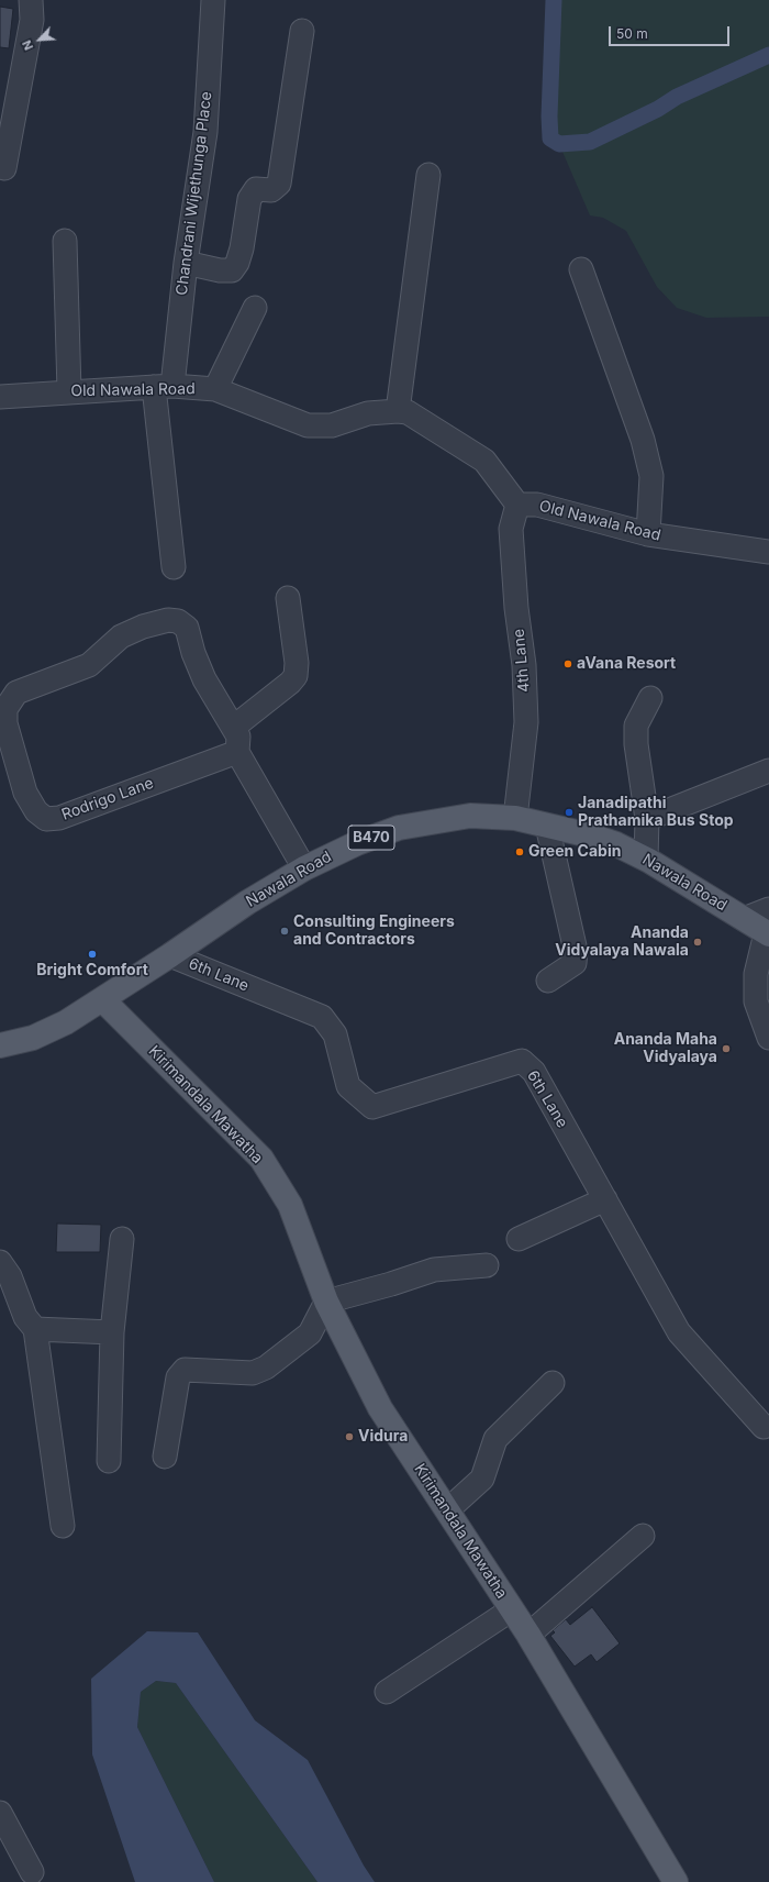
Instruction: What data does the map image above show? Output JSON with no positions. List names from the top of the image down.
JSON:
{
  "streets": {
    "main road": ["B470", "Nawala Road", "Kirimandala Mawatha"],
    "street": [
      "Chandrani Wijethunga Place",
      "Old Nawala Road",
      "4th Lane",
      "Rodrigo Lane",
      "6th Lane"
    ]
  },
  "crossings": [
    ["Chandrani Wijethunga Place", "Old Nawala Road"],
    ["Old Nawala Road", "4th Lane"],
    ["4th Lane", "Nawala Road"],
    ["Rodrigo Lane", "Nawala Road"],
    ["Nawala Road", "6th Lane"],
    ["Nawala Road", "Kirimandala Mawatha"]
  ],
  "places": [
    "aVana Resort",
    "Janadipathi Prathamika Bus Stop",
    "Green Cabin",
    "Consulting Engineers and Contractors",
    "Ananda Vidyalaya Nawala",
    "Bright Comfort",
    "Ananda Maha Vidyalaya",
    "Vidura"
  ],
  "scale_bar": "50 m",
  "north": "bottom left"
}
